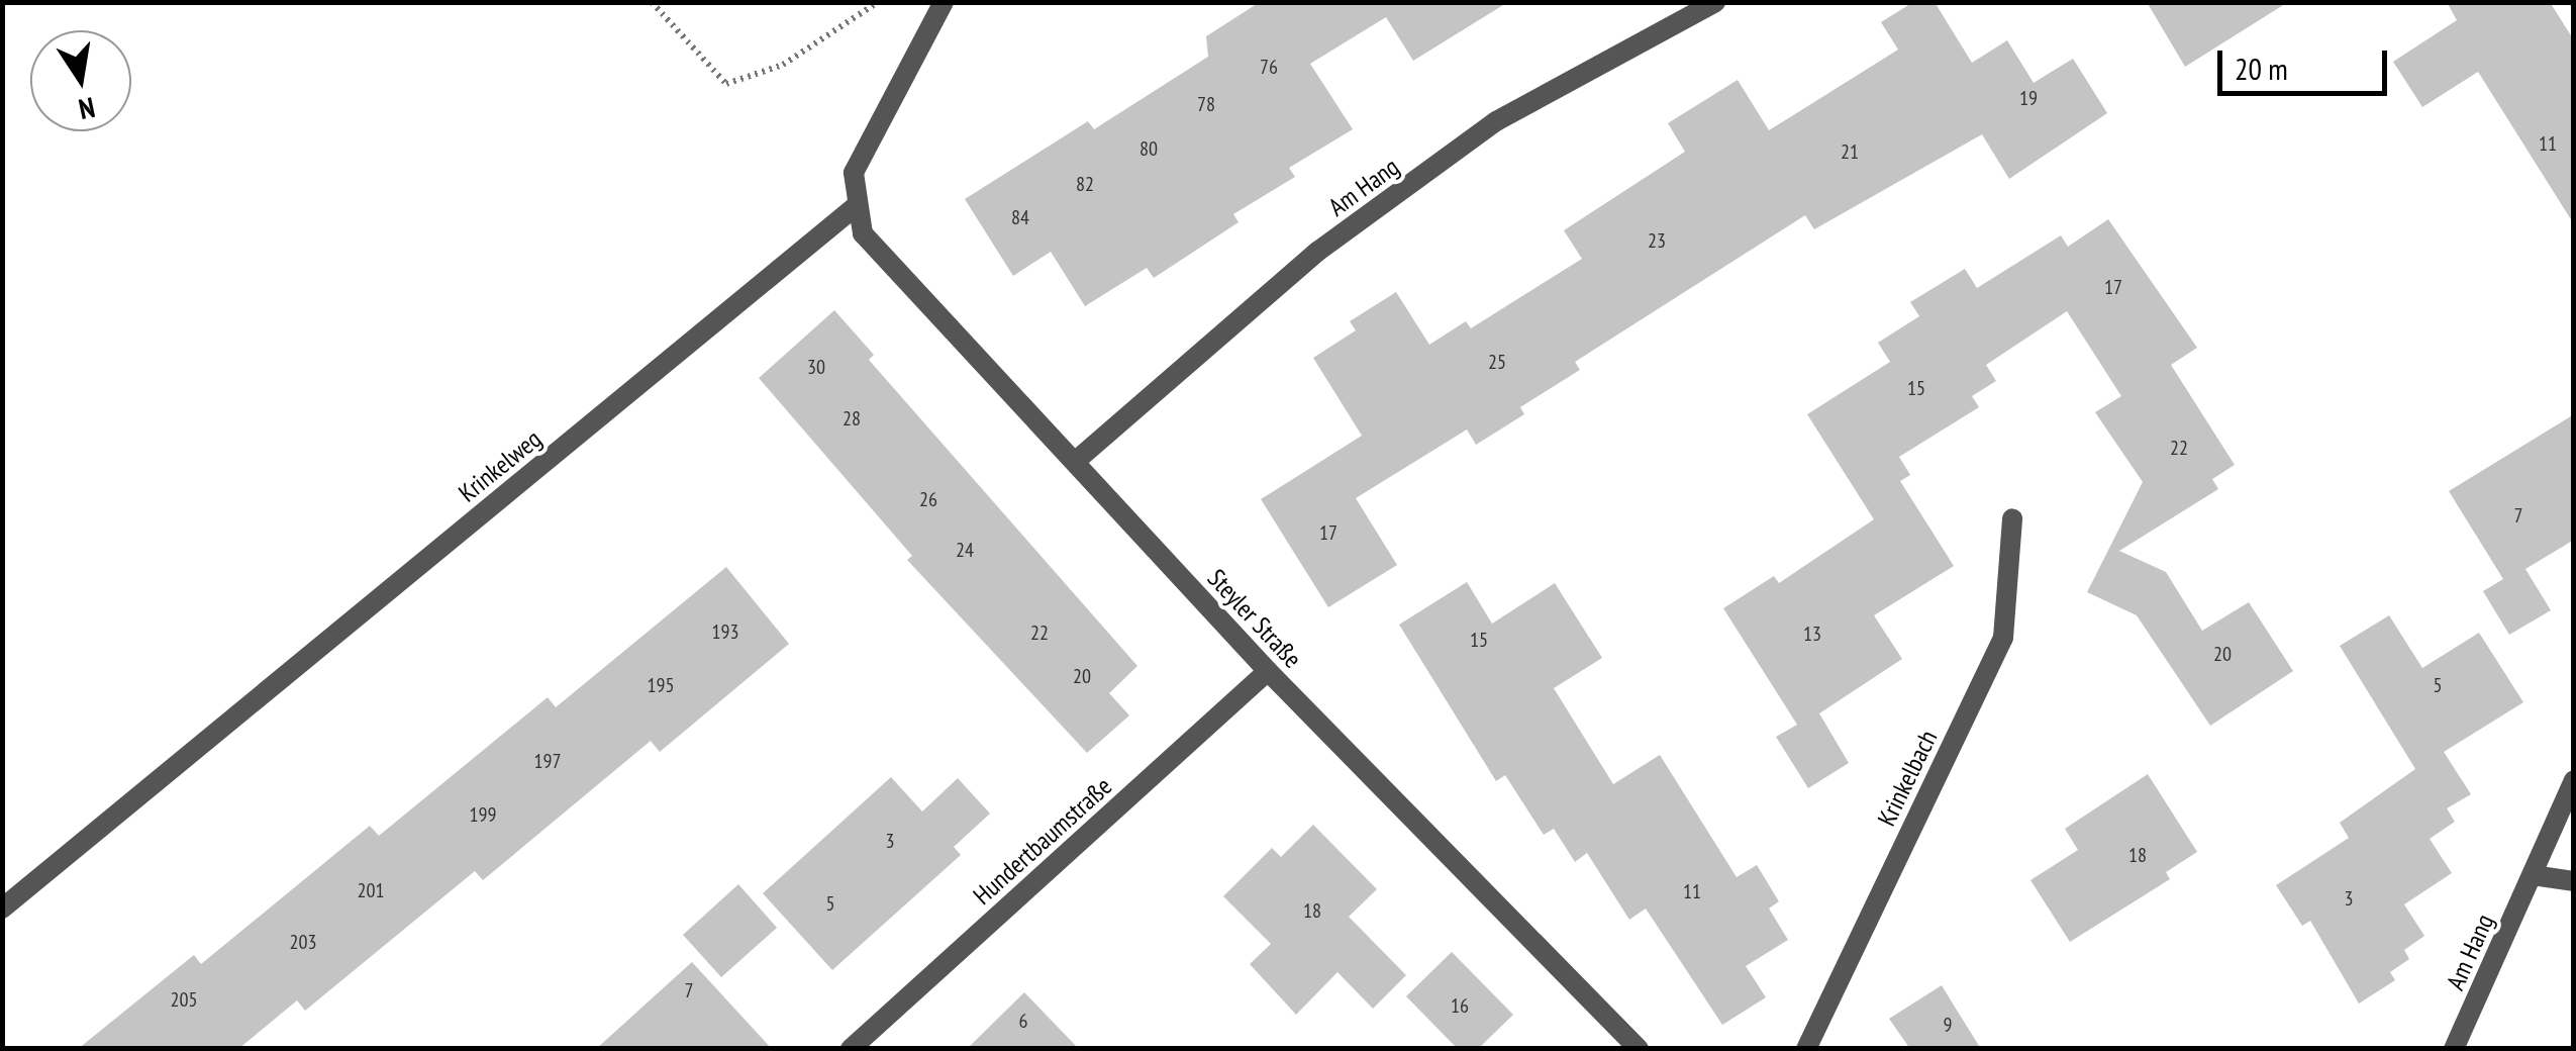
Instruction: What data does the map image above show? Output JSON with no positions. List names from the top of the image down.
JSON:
{
  "streets": {
    "street": [
      "Am Hang",
      "Krinkelweg",
      "Steyler Straße",
      "Krinkelbach",
      "Hundertbaumstraße"
    ]
  },
  "crossings": [
    ["Am Hang", "Steyler Straße"],
    ["Krinkelweg", "Steyler Straße"],
    ["Steyler Straße", "Hundertbaumstraße"]
  ],
  "house_numbers": [
    "76",
    "19",
    "78",
    "11",
    "80",
    "21",
    "82",
    "84",
    "23",
    "17",
    "25",
    "30",
    "15",
    "28",
    "22",
    "26",
    "7",
    "17",
    "24",
    "193",
    "22",
    "13",
    "15",
    "20",
    "20",
    "195",
    "5",
    "197",
    "199",
    "3",
    "18",
    "201",
    "11",
    "3",
    "5",
    "18",
    "203",
    "7",
    "205",
    "16",
    "6",
    "9"
  ],
  "scale_bar": "20 m",
  "north": "bottom"
}
